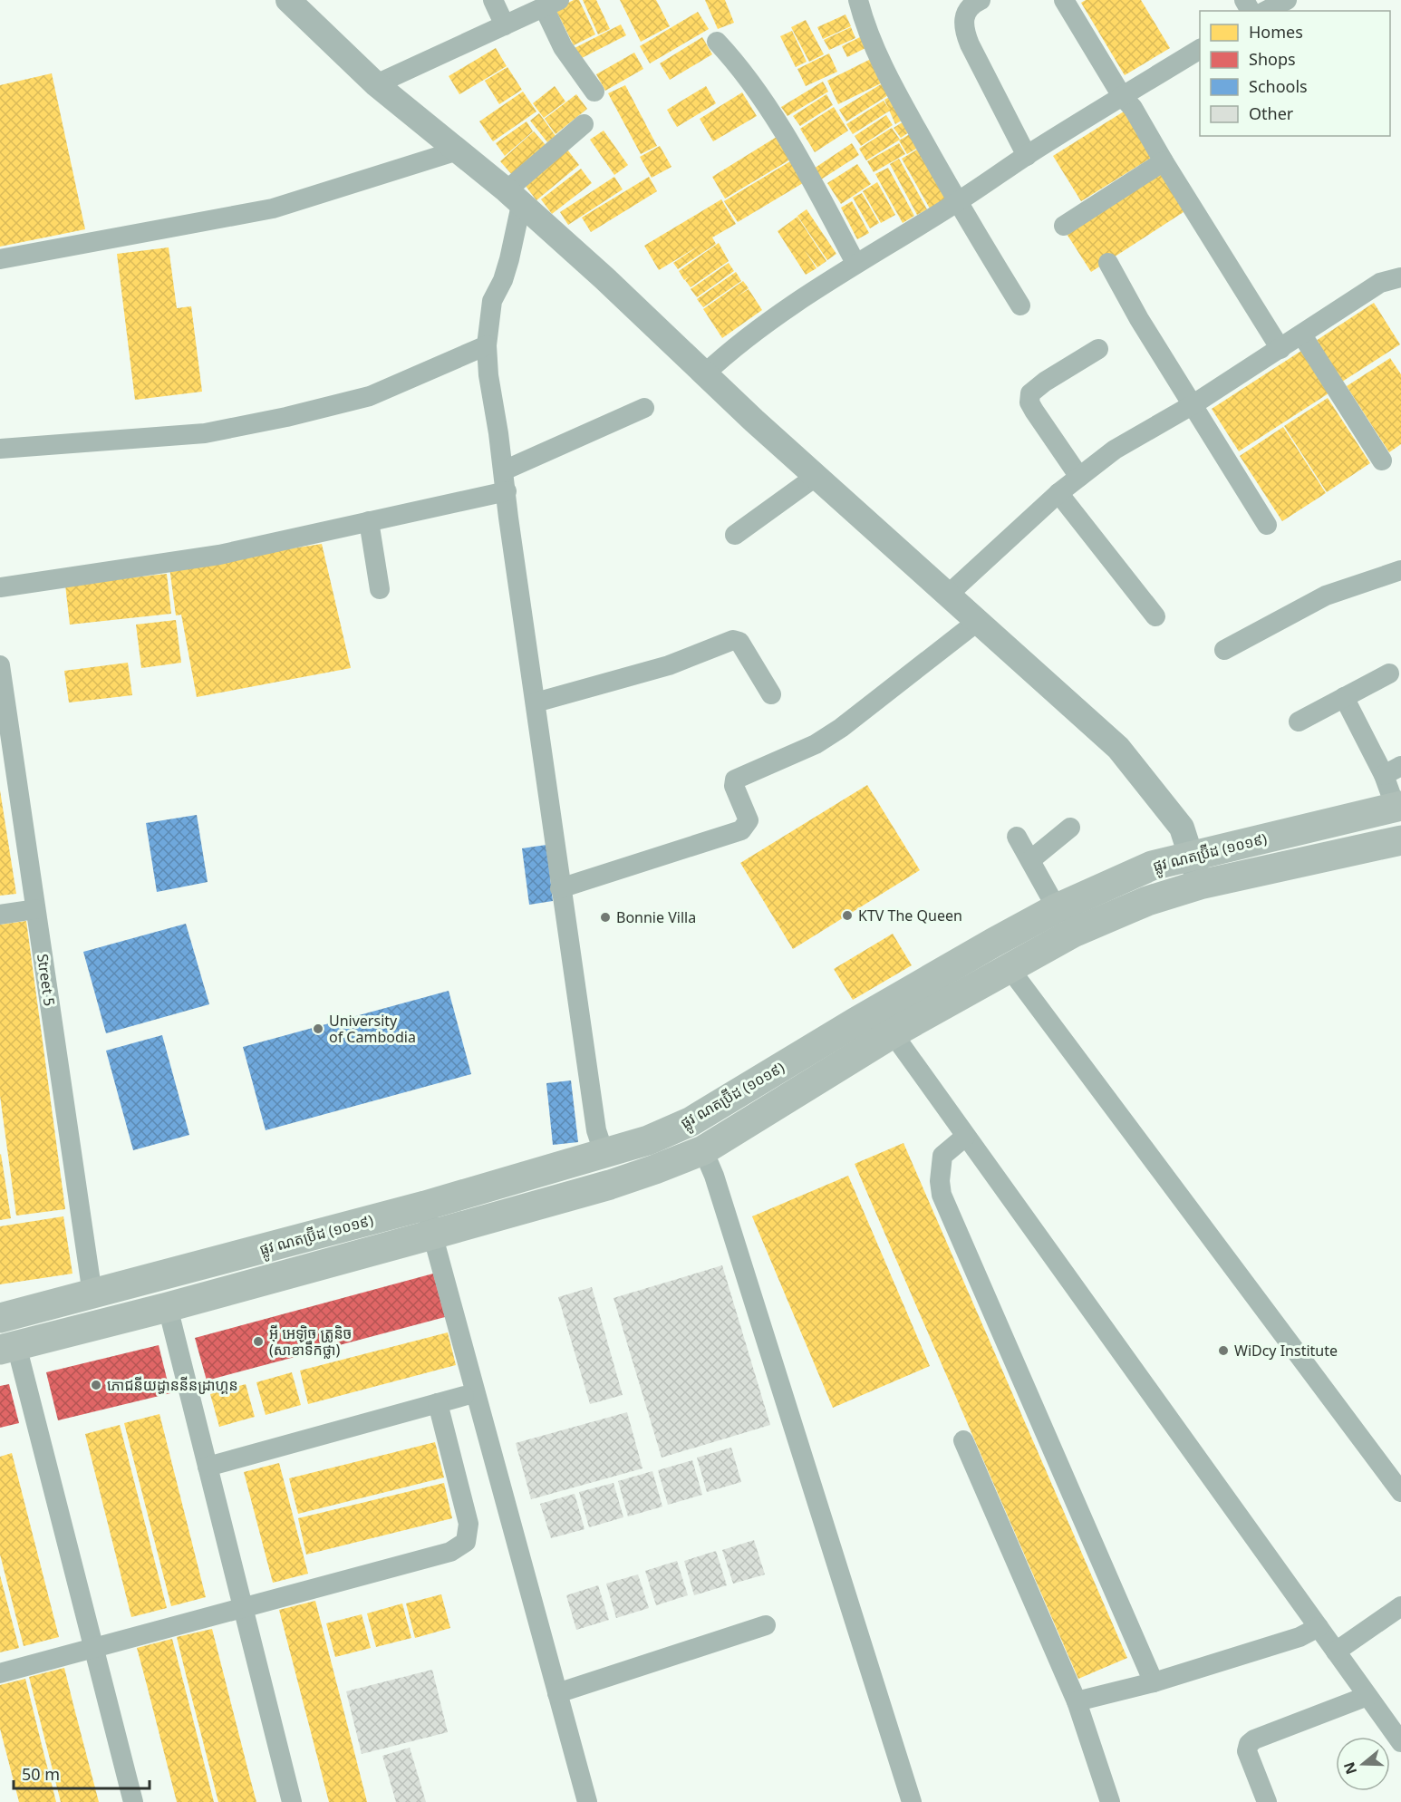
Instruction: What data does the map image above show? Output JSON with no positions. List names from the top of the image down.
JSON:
{
  "streets": {
    "main road": ["ផ្លូវ ណតប្រ៊ីដ (១០១៩)"],
    "street": ["Street 5"]
  },
  "crossings": [
    ["ផ្លូវ ណតប្រ៊ីដ (១០១៩)", "Street 5"]
  ],
  "places": [
    "KTV The Queen",
    "Bonnie Villa",
    "University of Cambodia",
    "អ៊ី អេឡិច ត្រូនិច (សាខាទឹកថ្លា)",
    "WiDcy Institute",
    "ភោជនីយដ្ធាននីនដ្រាហ្គន"
  ],
  "legend": [
    "Homes",
    "Shops",
    "Schools",
    "Other"
  ],
  "scale_bar": "50 m",
  "north": "left"
}
